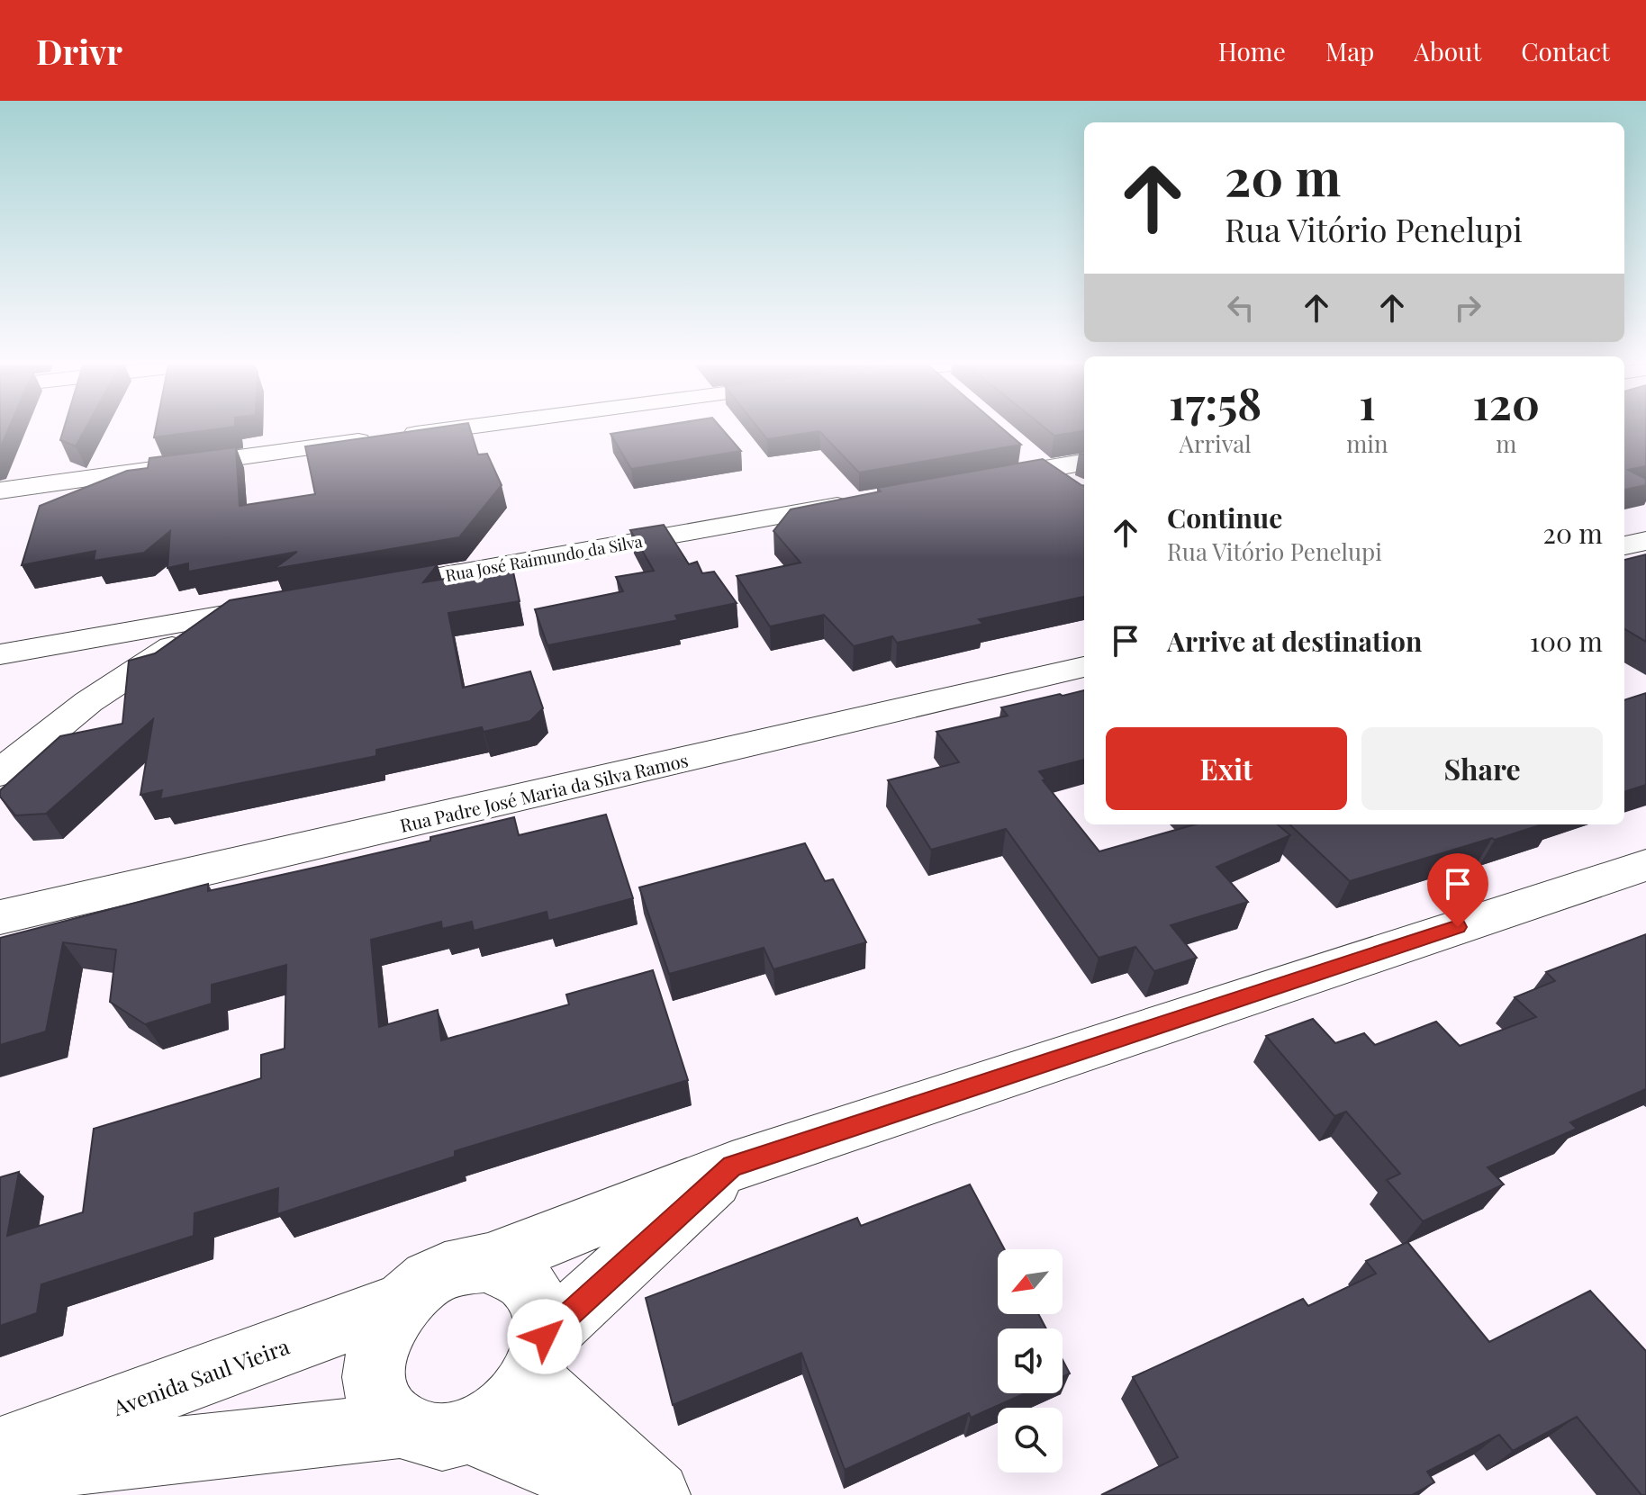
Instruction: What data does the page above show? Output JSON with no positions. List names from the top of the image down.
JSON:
{
  "streets": {
    "street": ["Rua José Raimundo da Silva", "Rua Padre José Maria da Silva Ramos", "Avenida Saul Vieira"]
  },
  "north": "bottom left",
  "page": {
    "header": "Drivr",
    "nav": [
      "Home",
      "Map",
      "About",
      "Contact"
    ],
    "turn": ["20 m", "Rua Vitório Penelupi"],
    "eta": [
      "17:58",
      "Arrival",
      "1",
      "min",
      "120",
      "m"
    ],
    "list": [
      {
        "name": "Continue",
        "note": "Rua Vitório Penelupi",
        "value": "20 m"
      },
      {
        "name": "Arrive at destination",
        "value": "100 m"
      }
    ],
    "buttons": ["Exit", "Share"]
  }
}
